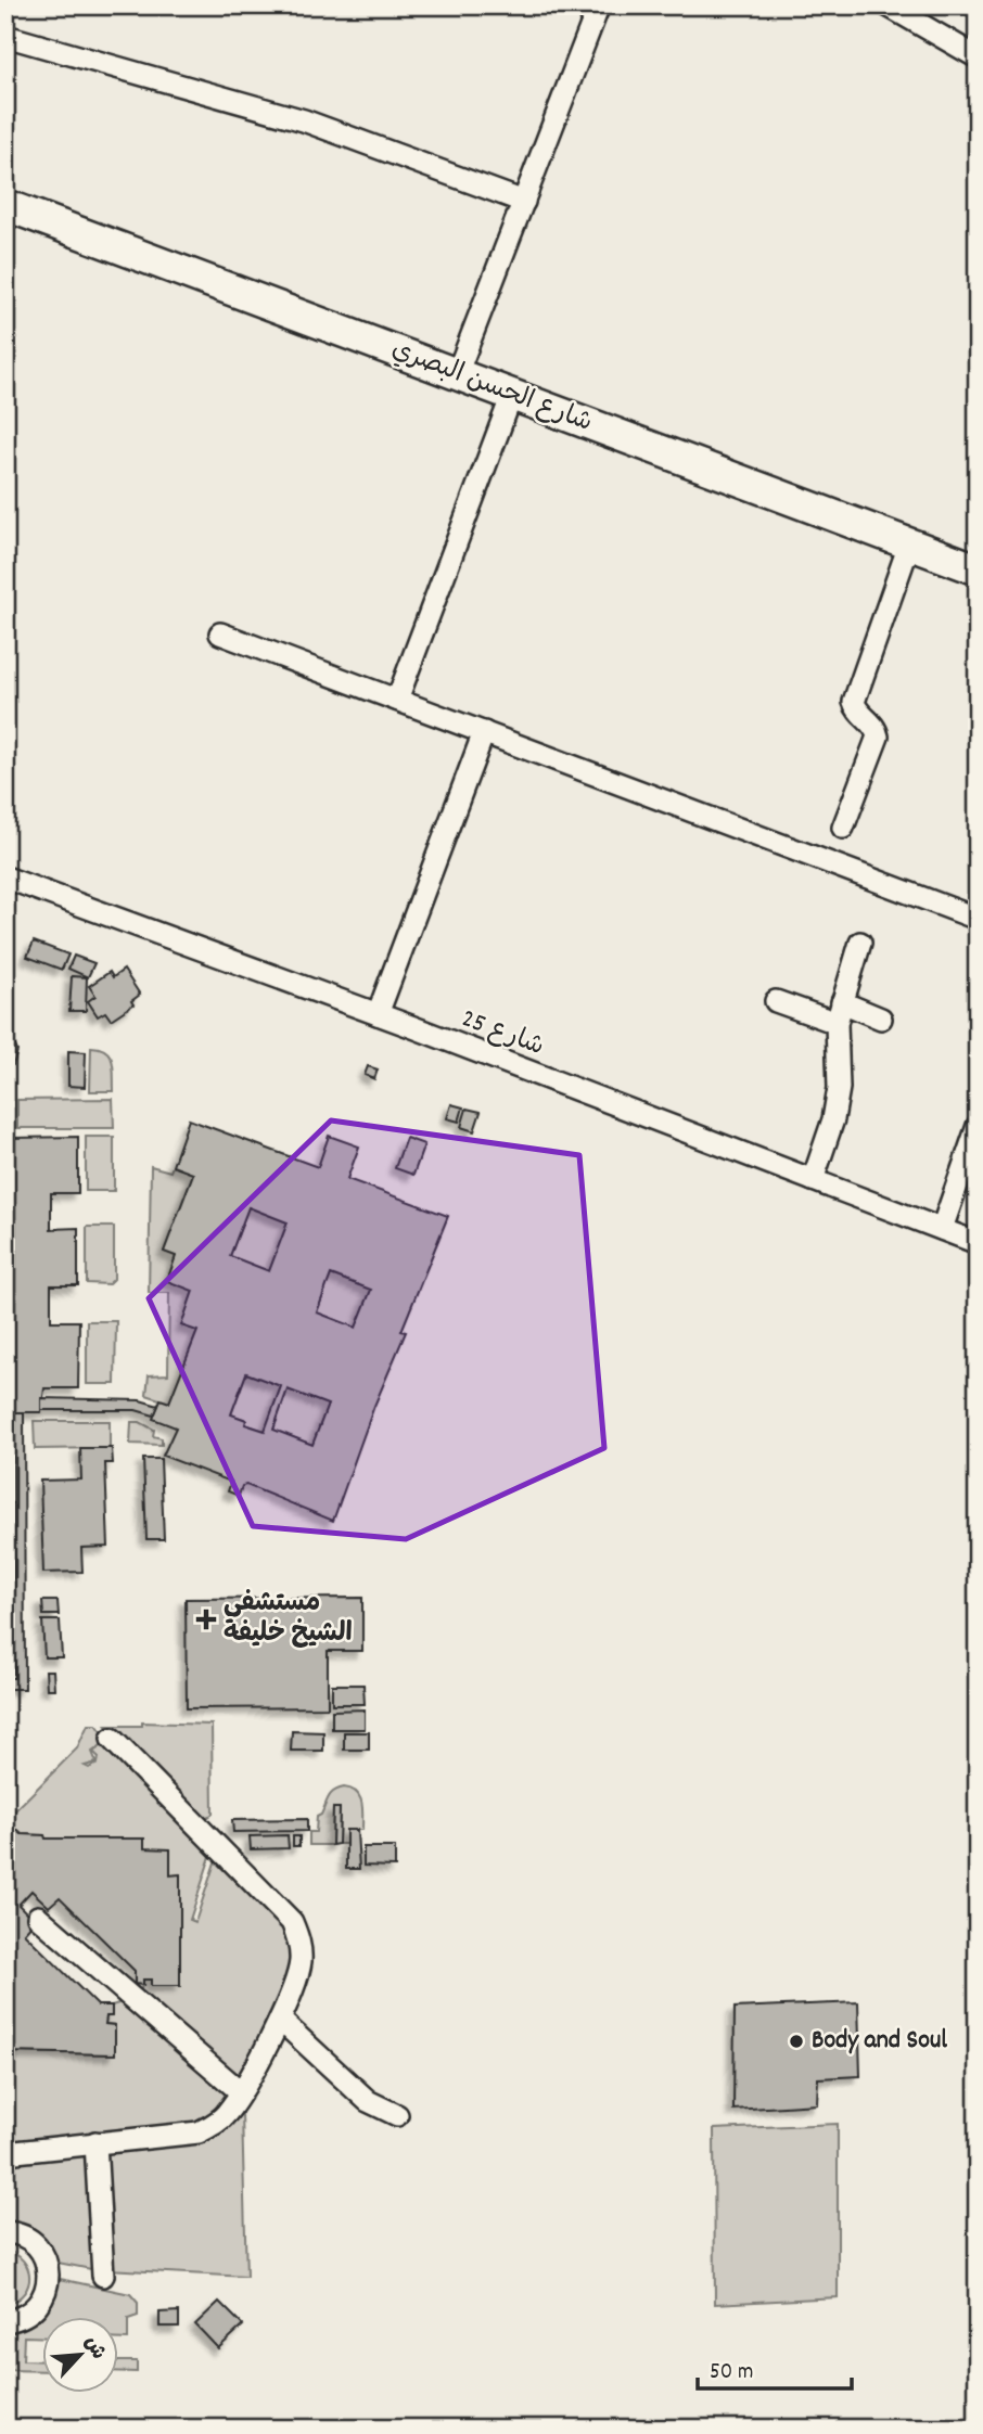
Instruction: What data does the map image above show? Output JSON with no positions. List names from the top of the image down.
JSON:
{
  "streets": {
    "street": ["شارع الحسن البصري", "شارع 25"]
  },
  "places": {
    "health": ["مستشفى الشيخ خليفة"],
    "other": ["Body and Soul"]
  },
  "scale_bar": "50 m",
  "north": "top right"
}
